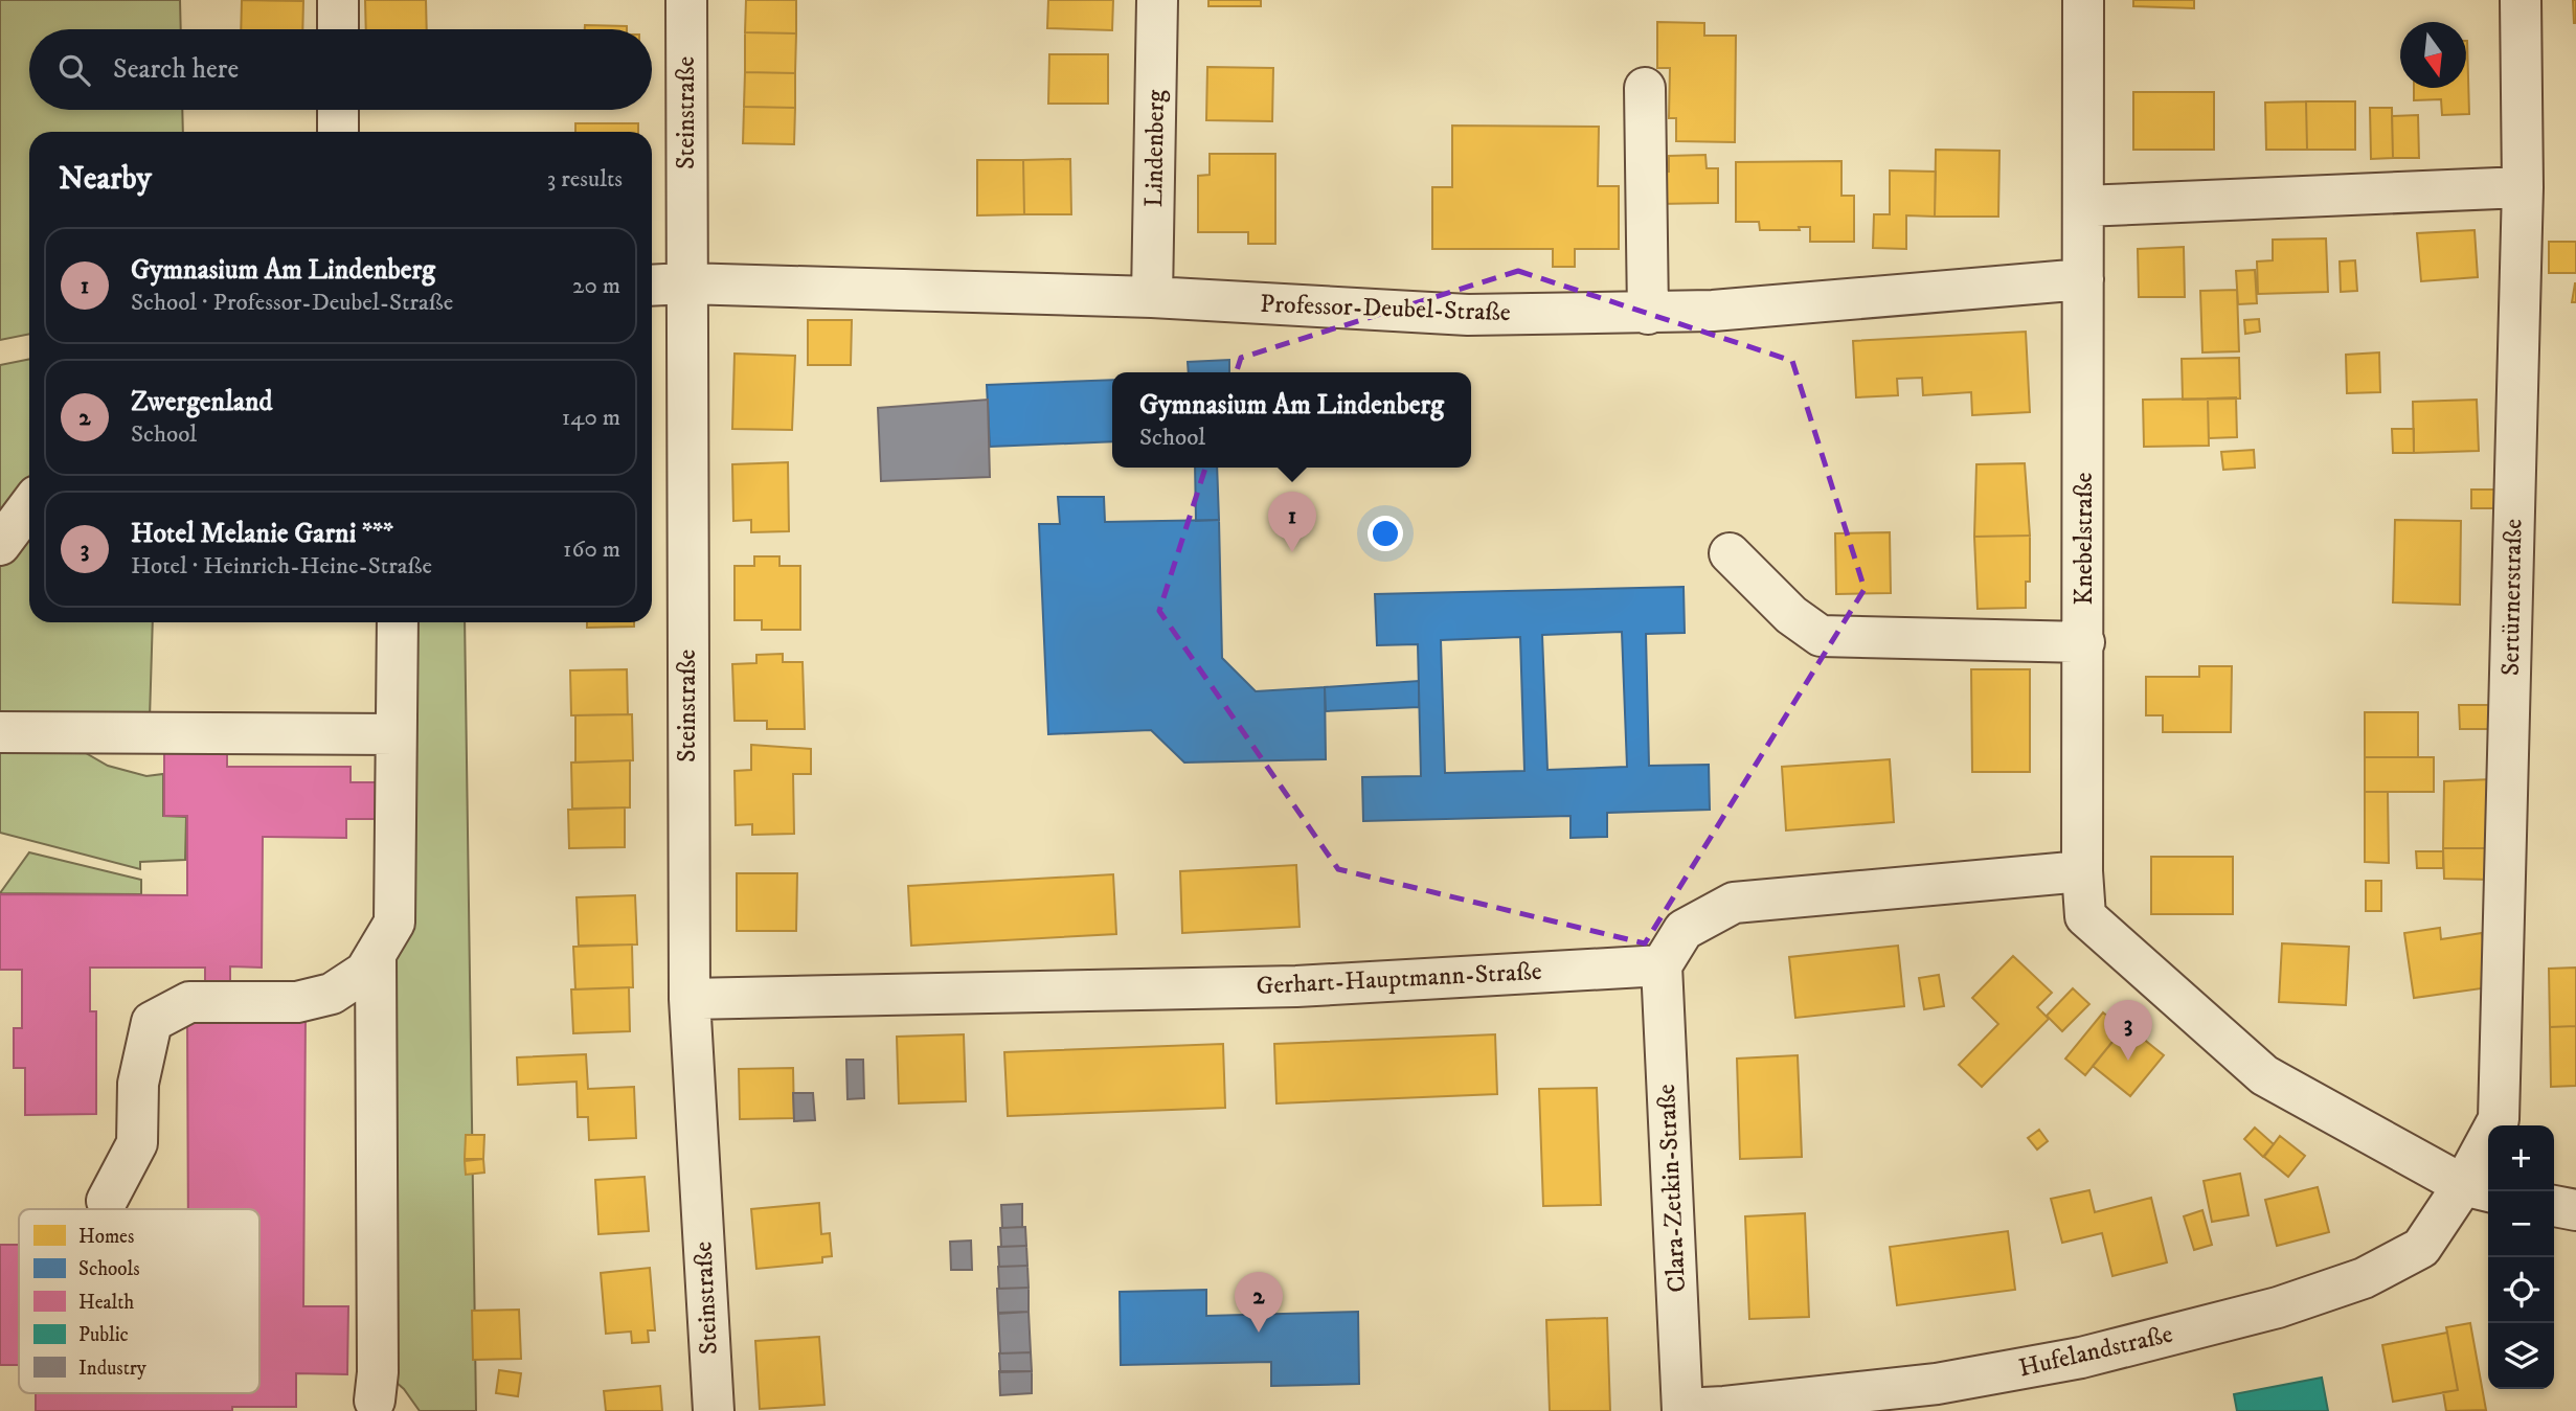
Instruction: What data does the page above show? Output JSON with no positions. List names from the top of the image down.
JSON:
{
  "streets": {
    "street": [
      "Steinstraße",
      "Lindenberg",
      "Professor-Deubel-Straße",
      "Knebelstraße",
      "Sertürnerstraße",
      "Gerhart-Hauptmann-Straße",
      "Clara-Zetkin-Straße",
      "Hufelandstraße"
    ]
  },
  "crossings": [
    ["Steinstraße", "Professor-Deubel-Straße"],
    ["Steinstraße", "Gerhart-Hauptmann-Straße"],
    ["Lindenberg", "Professor-Deubel-Straße"],
    ["Professor-Deubel-Straße", "Knebelstraße"],
    ["Knebelstraße", "Sertürnerstraße"],
    ["Knebelstraße", "Hufelandstraße"],
    ["Sertürnerstraße", "Hufelandstraße"],
    ["Gerhart-Hauptmann-Straße", "Clara-Zetkin-Straße"],
    ["Clara-Zetkin-Straße", "Hufelandstraße"]
  ],
  "legend": [
    "Homes",
    "Schools",
    "Health",
    "Public",
    "Industry"
  ],
  "north": "bottom",
  "page": {
    "search": "Search here",
    "heading": ["Nearby", "3 results"],
    "list": [
      {
        "mark": "1",
        "name": "Gymnasium Am Lindenberg",
        "note": "School · Professor-Deubel-Straße",
        "value": "20 m"
      },
      {
        "mark": "2",
        "name": "Zwergenland",
        "note": "School",
        "value": "140 m"
      },
      {
        "mark": "3",
        "name": "Hotel Melanie Garni ***",
        "note": "Hotel · Heinrich-Heine-Straße",
        "value": "160 m"
      }
    ],
    "popup": ["Gymnasium Am Lindenberg", "School"],
    "pins": ["1", "3", "2"],
    "map_buttons": ["+", "−"]
  }
}
